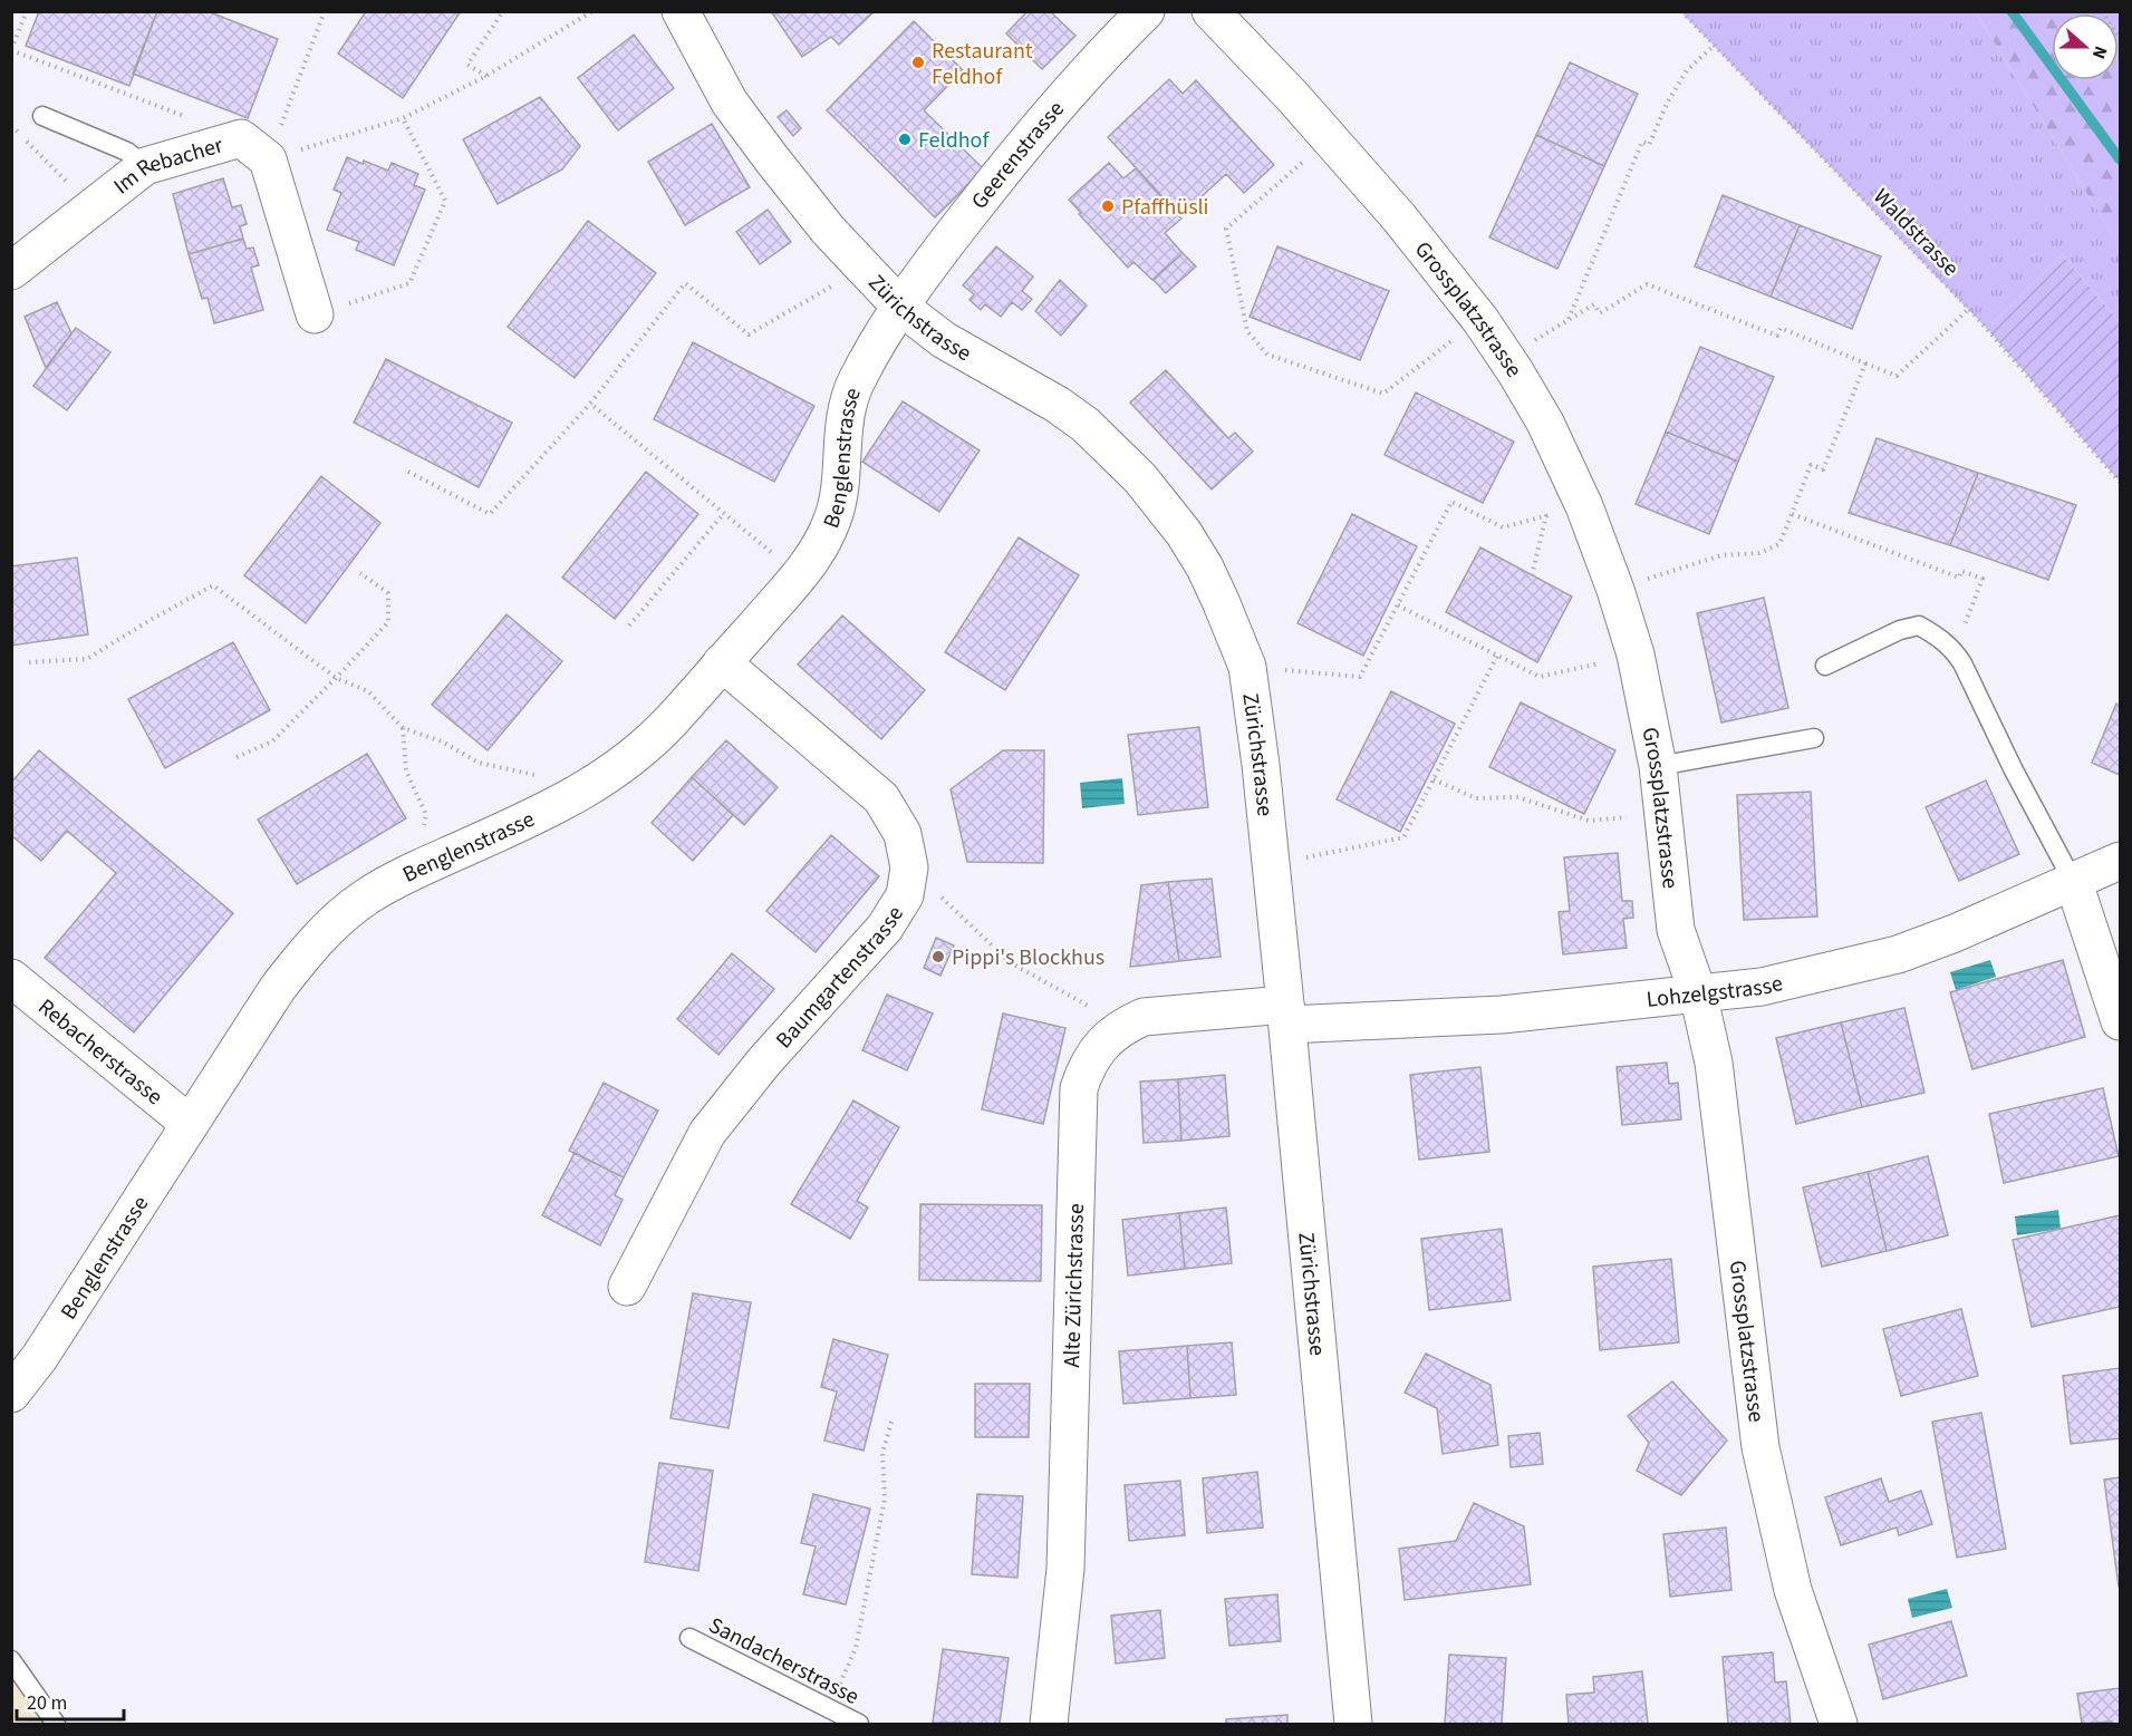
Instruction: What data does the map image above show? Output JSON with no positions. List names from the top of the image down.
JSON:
{
  "streets": {
    "street": [
      "Geerenstrasse",
      "Im Rebacher",
      "Grossplatzstrasse",
      "Zürichstrasse",
      "Benglenstrasse",
      "Baumgartenstrasse",
      "Lohzelgstrasse",
      "Rebacherstrasse",
      "Alte Zürichstrasse"
    ],
    "lane": ["Sandacherstrasse"],
    "path": ["Waldstrasse"]
  },
  "crossings": [
    ["Geerenstrasse", "Zürichstrasse"],
    ["Geerenstrasse", "Benglenstrasse"],
    ["Grossplatzstrasse", "Lohzelgstrasse"],
    ["Zürichstrasse", "Benglenstrasse"],
    ["Zürichstrasse", "Lohzelgstrasse"],
    ["Zürichstrasse", "Alte Zürichstrasse"],
    ["Benglenstrasse", "Baumgartenstrasse"],
    ["Benglenstrasse", "Rebacherstrasse"],
    ["Lohzelgstrasse", "Alte Zürichstrasse"]
  ],
  "places": [
    "Restaurant Feldhof",
    "Feldhof",
    "Pfaffhüsli",
    "Pippi's Blockhus"
  ],
  "scale_bar": "20 m",
  "north": "right"
}
